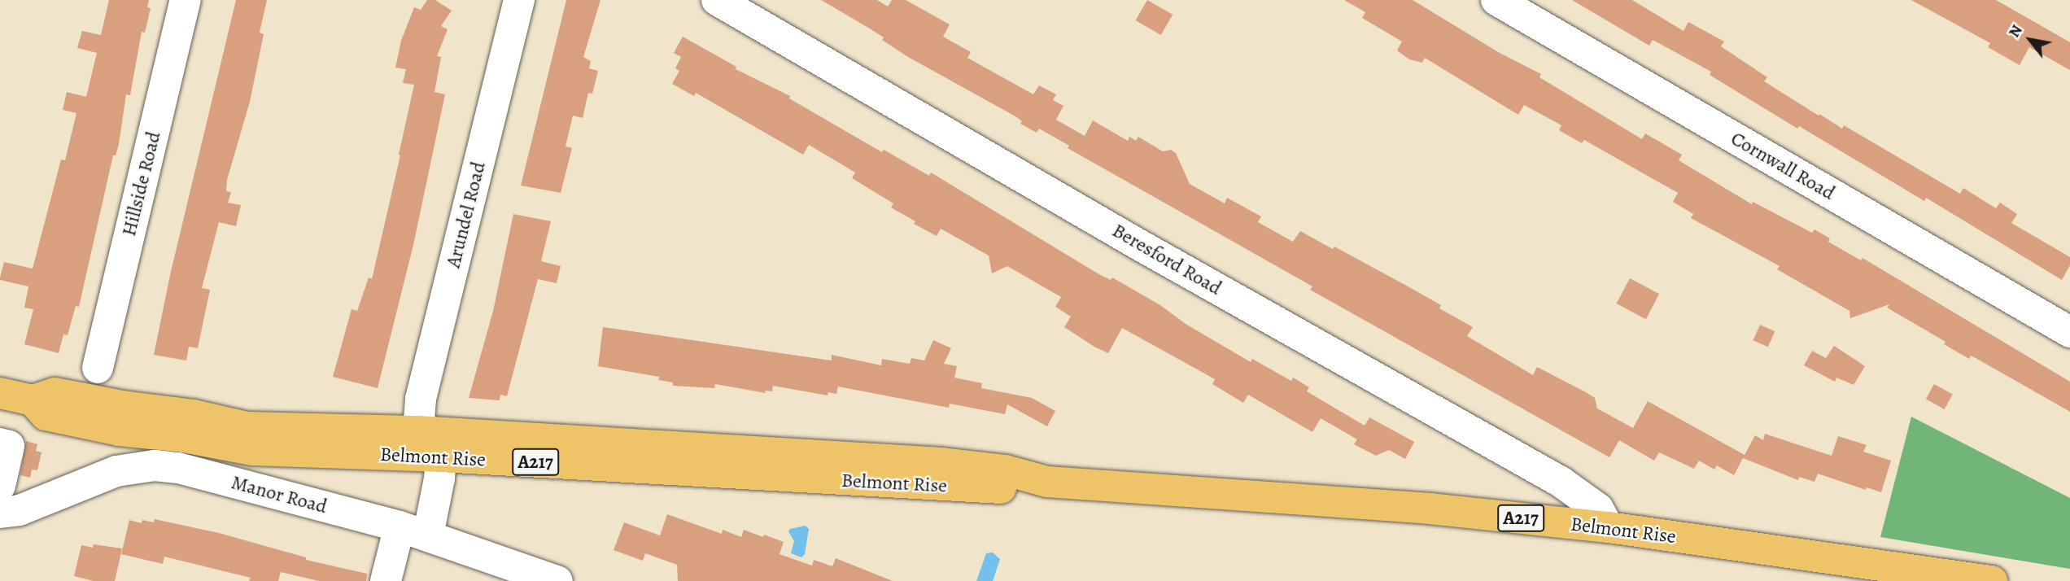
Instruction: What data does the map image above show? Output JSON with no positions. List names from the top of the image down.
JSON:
{
  "streets": {
    "highway": ["Belmont Rise", "A217"],
    "street": [
      "Cornwall Road",
      "Hillside Road",
      "Arundel Road",
      "Beresford Road",
      "Manor Road"
    ]
  },
  "crossings": [
    ["Arundel Road", "Belmont Rise"],
    ["Beresford Road", "Belmont Rise"]
  ],
  "north": "top left"
}
